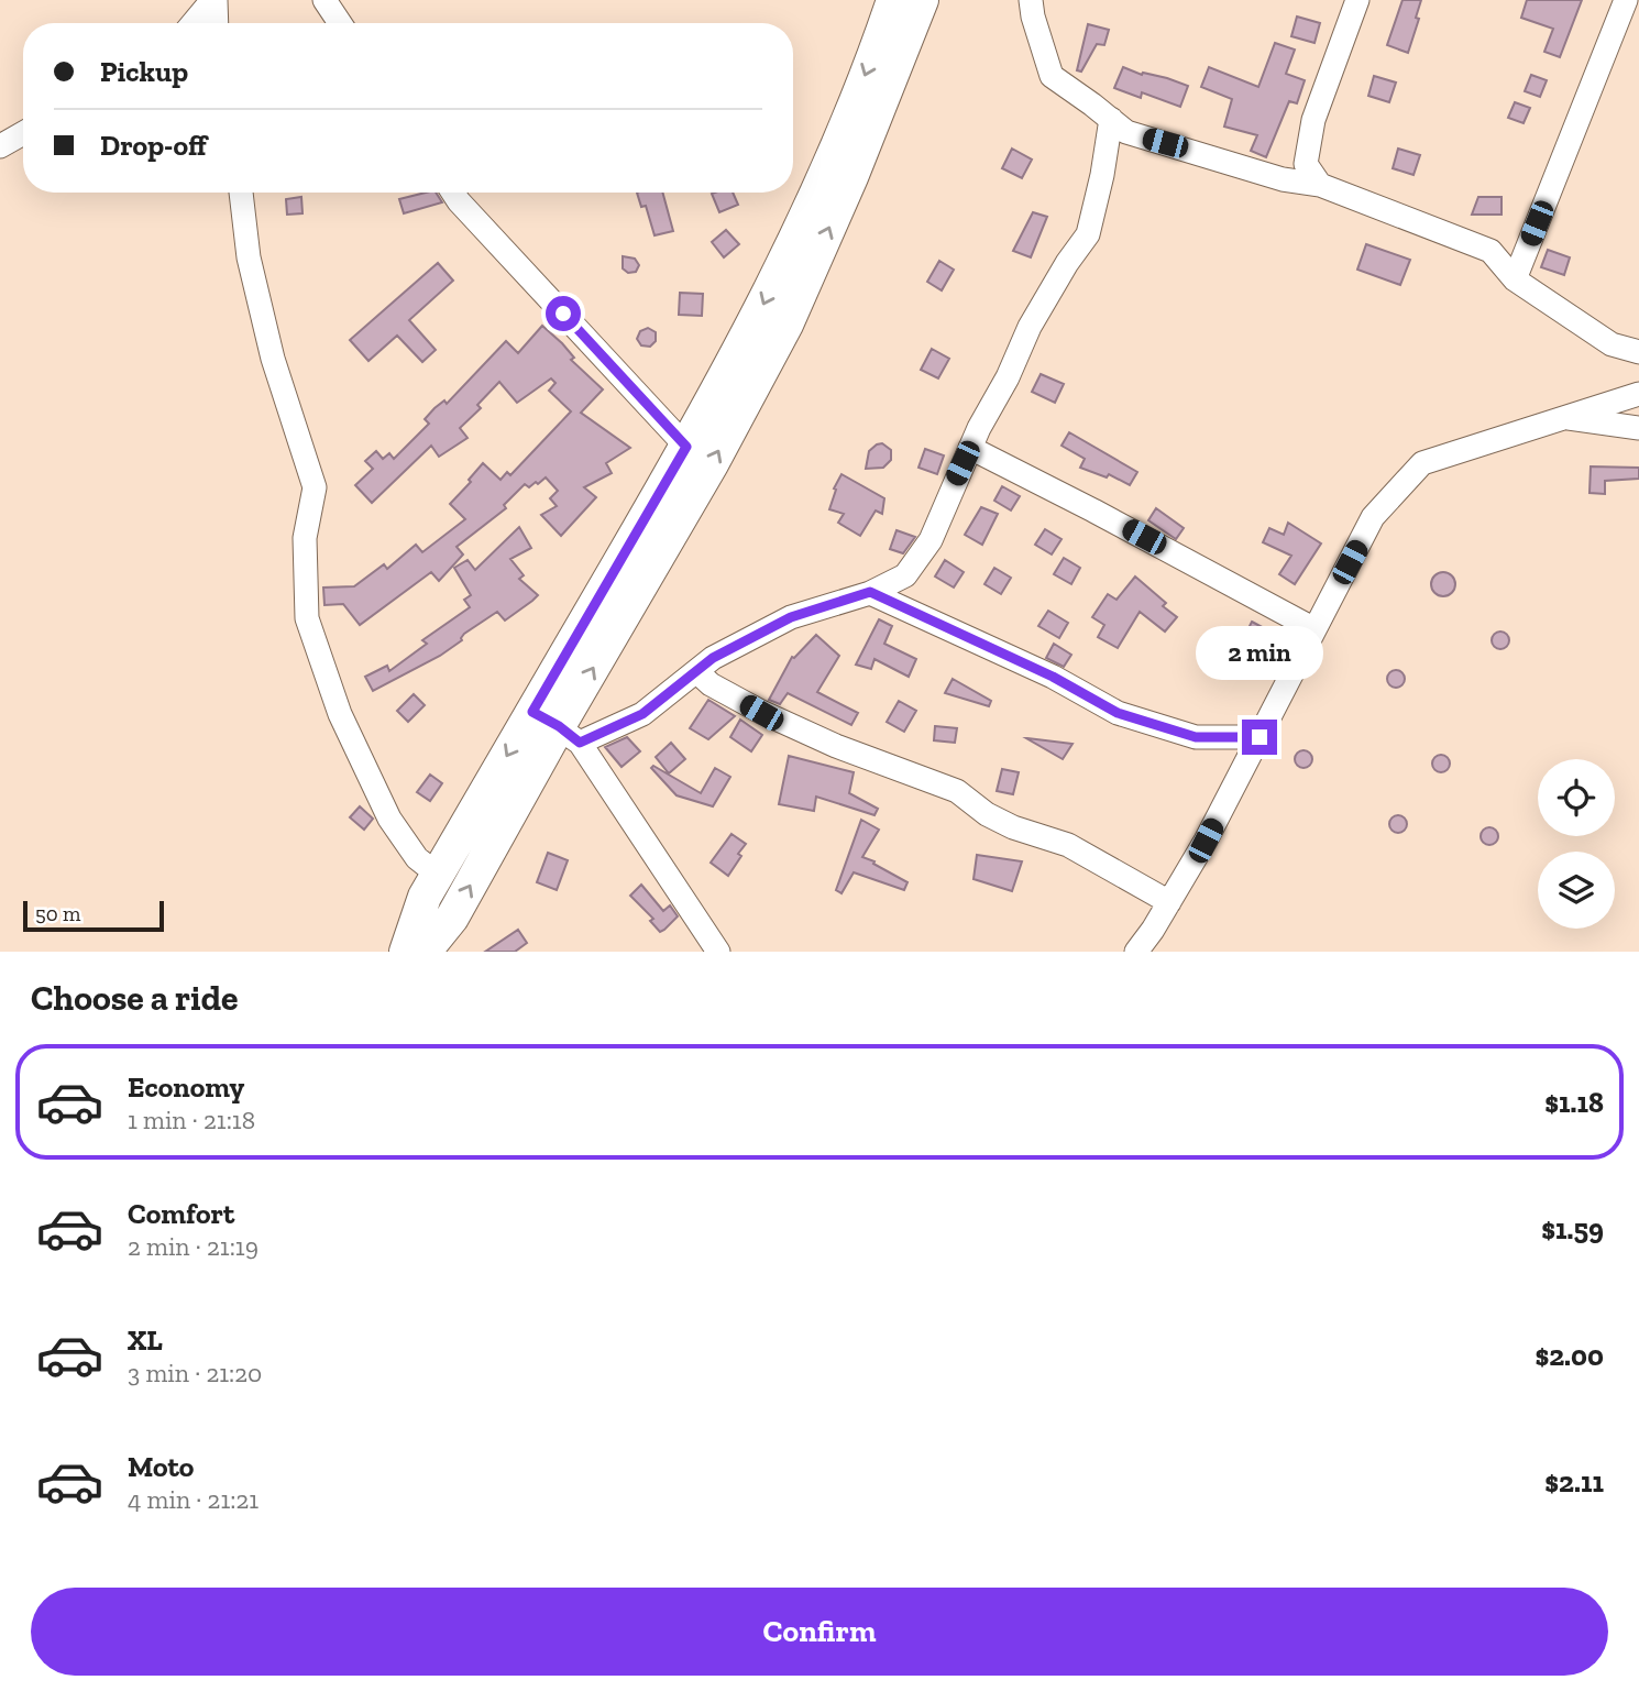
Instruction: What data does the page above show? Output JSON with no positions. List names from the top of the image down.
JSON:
{
  "scale_bar": "50 m",
  "page": {
    "banner": ["Pickup", "Drop-off"],
    "bubble": "2 min",
    "scale": "50 m",
    "heading": "Choose a ride",
    "list": [
      {
        "name": "Economy",
        "note": "1 min · 21:18",
        "value": "$1.18"
      },
      {
        "name": "Comfort",
        "note": "2 min · 21:19",
        "value": "$1.59"
      },
      {
        "name": "XL",
        "note": "3 min · 21:20",
        "value": "$2.00"
      },
      {
        "name": "Moto",
        "note": "4 min · 21:21",
        "value": "$2.11"
      }
    ],
    "buttons": "Confirm"
  }
}
